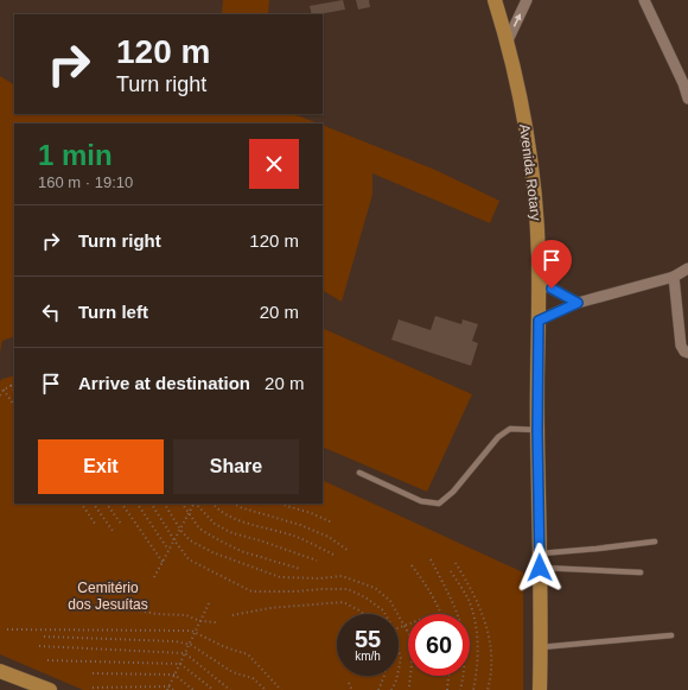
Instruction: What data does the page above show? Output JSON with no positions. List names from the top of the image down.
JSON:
{
  "streets": {
    "main road": ["Avenida Rotary"]
  },
  "parks": ["Cemitério dos Jesuítas"],
  "page": {
    "turn": ["120 m", "Turn right"],
    "heading": ["1 min", "160 m · 19:10"],
    "list": [
      {
        "name": "Turn right",
        "value": "120 m"
      },
      {
        "name": "Turn left",
        "value": "20 m"
      },
      {
        "name": "Arrive at destination",
        "value": "20 m"
      }
    ],
    "buttons": ["Exit", "Share"],
    "speed": "55 km/h",
    "limit": "60"
  }
}
